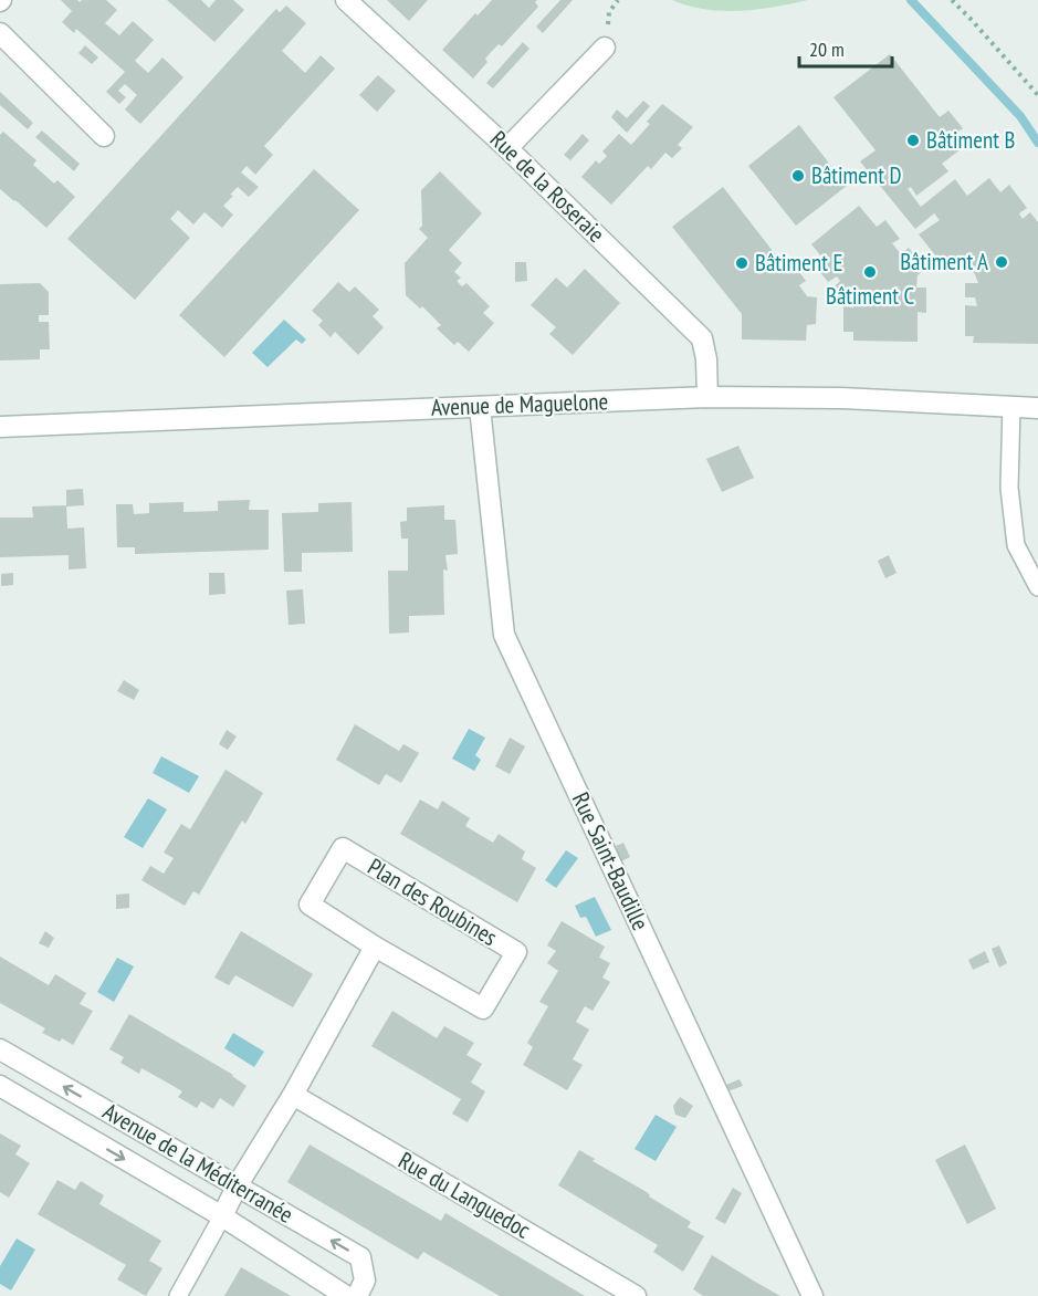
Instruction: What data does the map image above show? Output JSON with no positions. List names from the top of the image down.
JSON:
{
  "streets": {
    "street": [
      "Rue de la Roseraie",
      "Avenue de Maguelone",
      "Rue Saint-Baudille",
      "Plan des Roubines",
      "Avenue de la Méditerranée",
      "Rue du Languedoc"
    ]
  },
  "crossings": [
    ["Rue de la Roseraie", "Avenue de Maguelone"],
    ["Avenue de Maguelone", "Rue Saint-Baudille"]
  ],
  "places": [
    "Bâtiment B",
    "Bâtiment D",
    "Bâtiment A",
    "Bâtiment E",
    "Bâtiment C"
  ],
  "scale_bar": "20 m"
}
